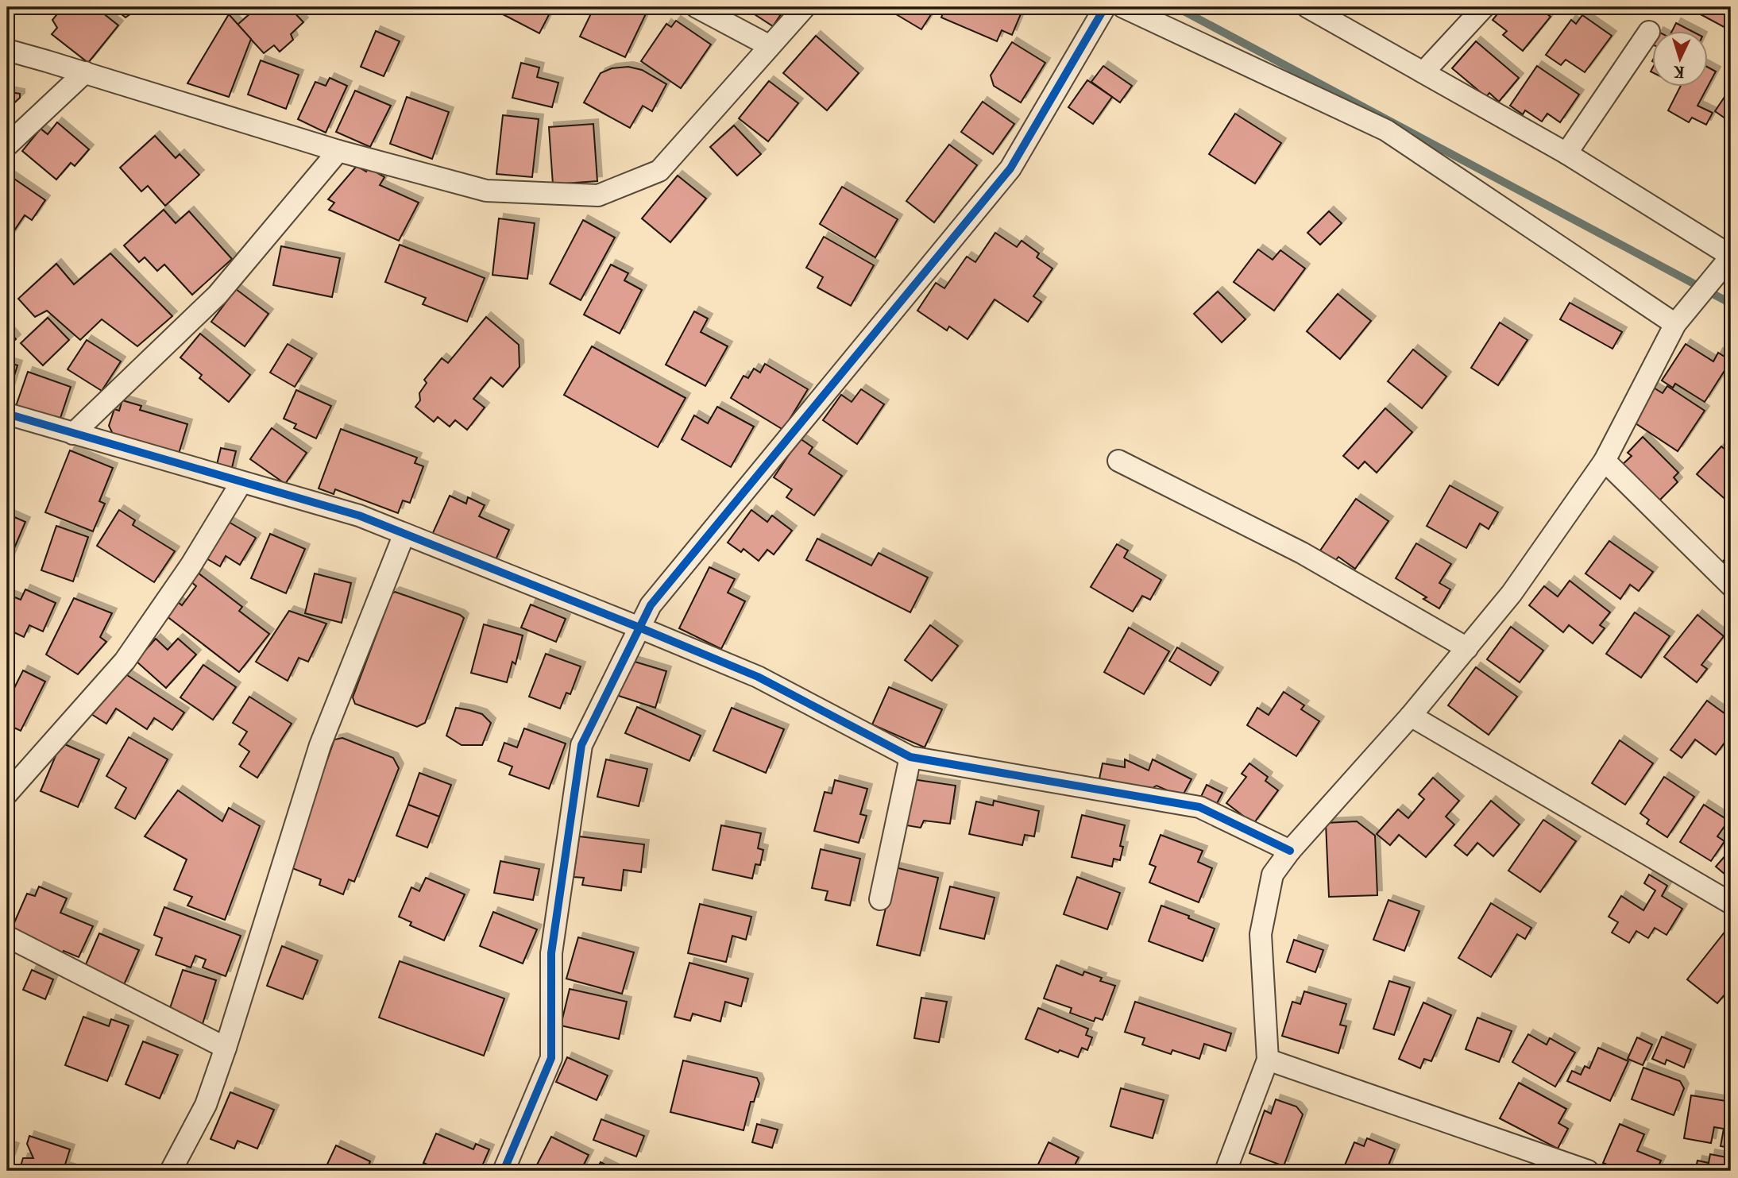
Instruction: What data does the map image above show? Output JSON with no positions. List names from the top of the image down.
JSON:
{
  "north": "bottom"
}
